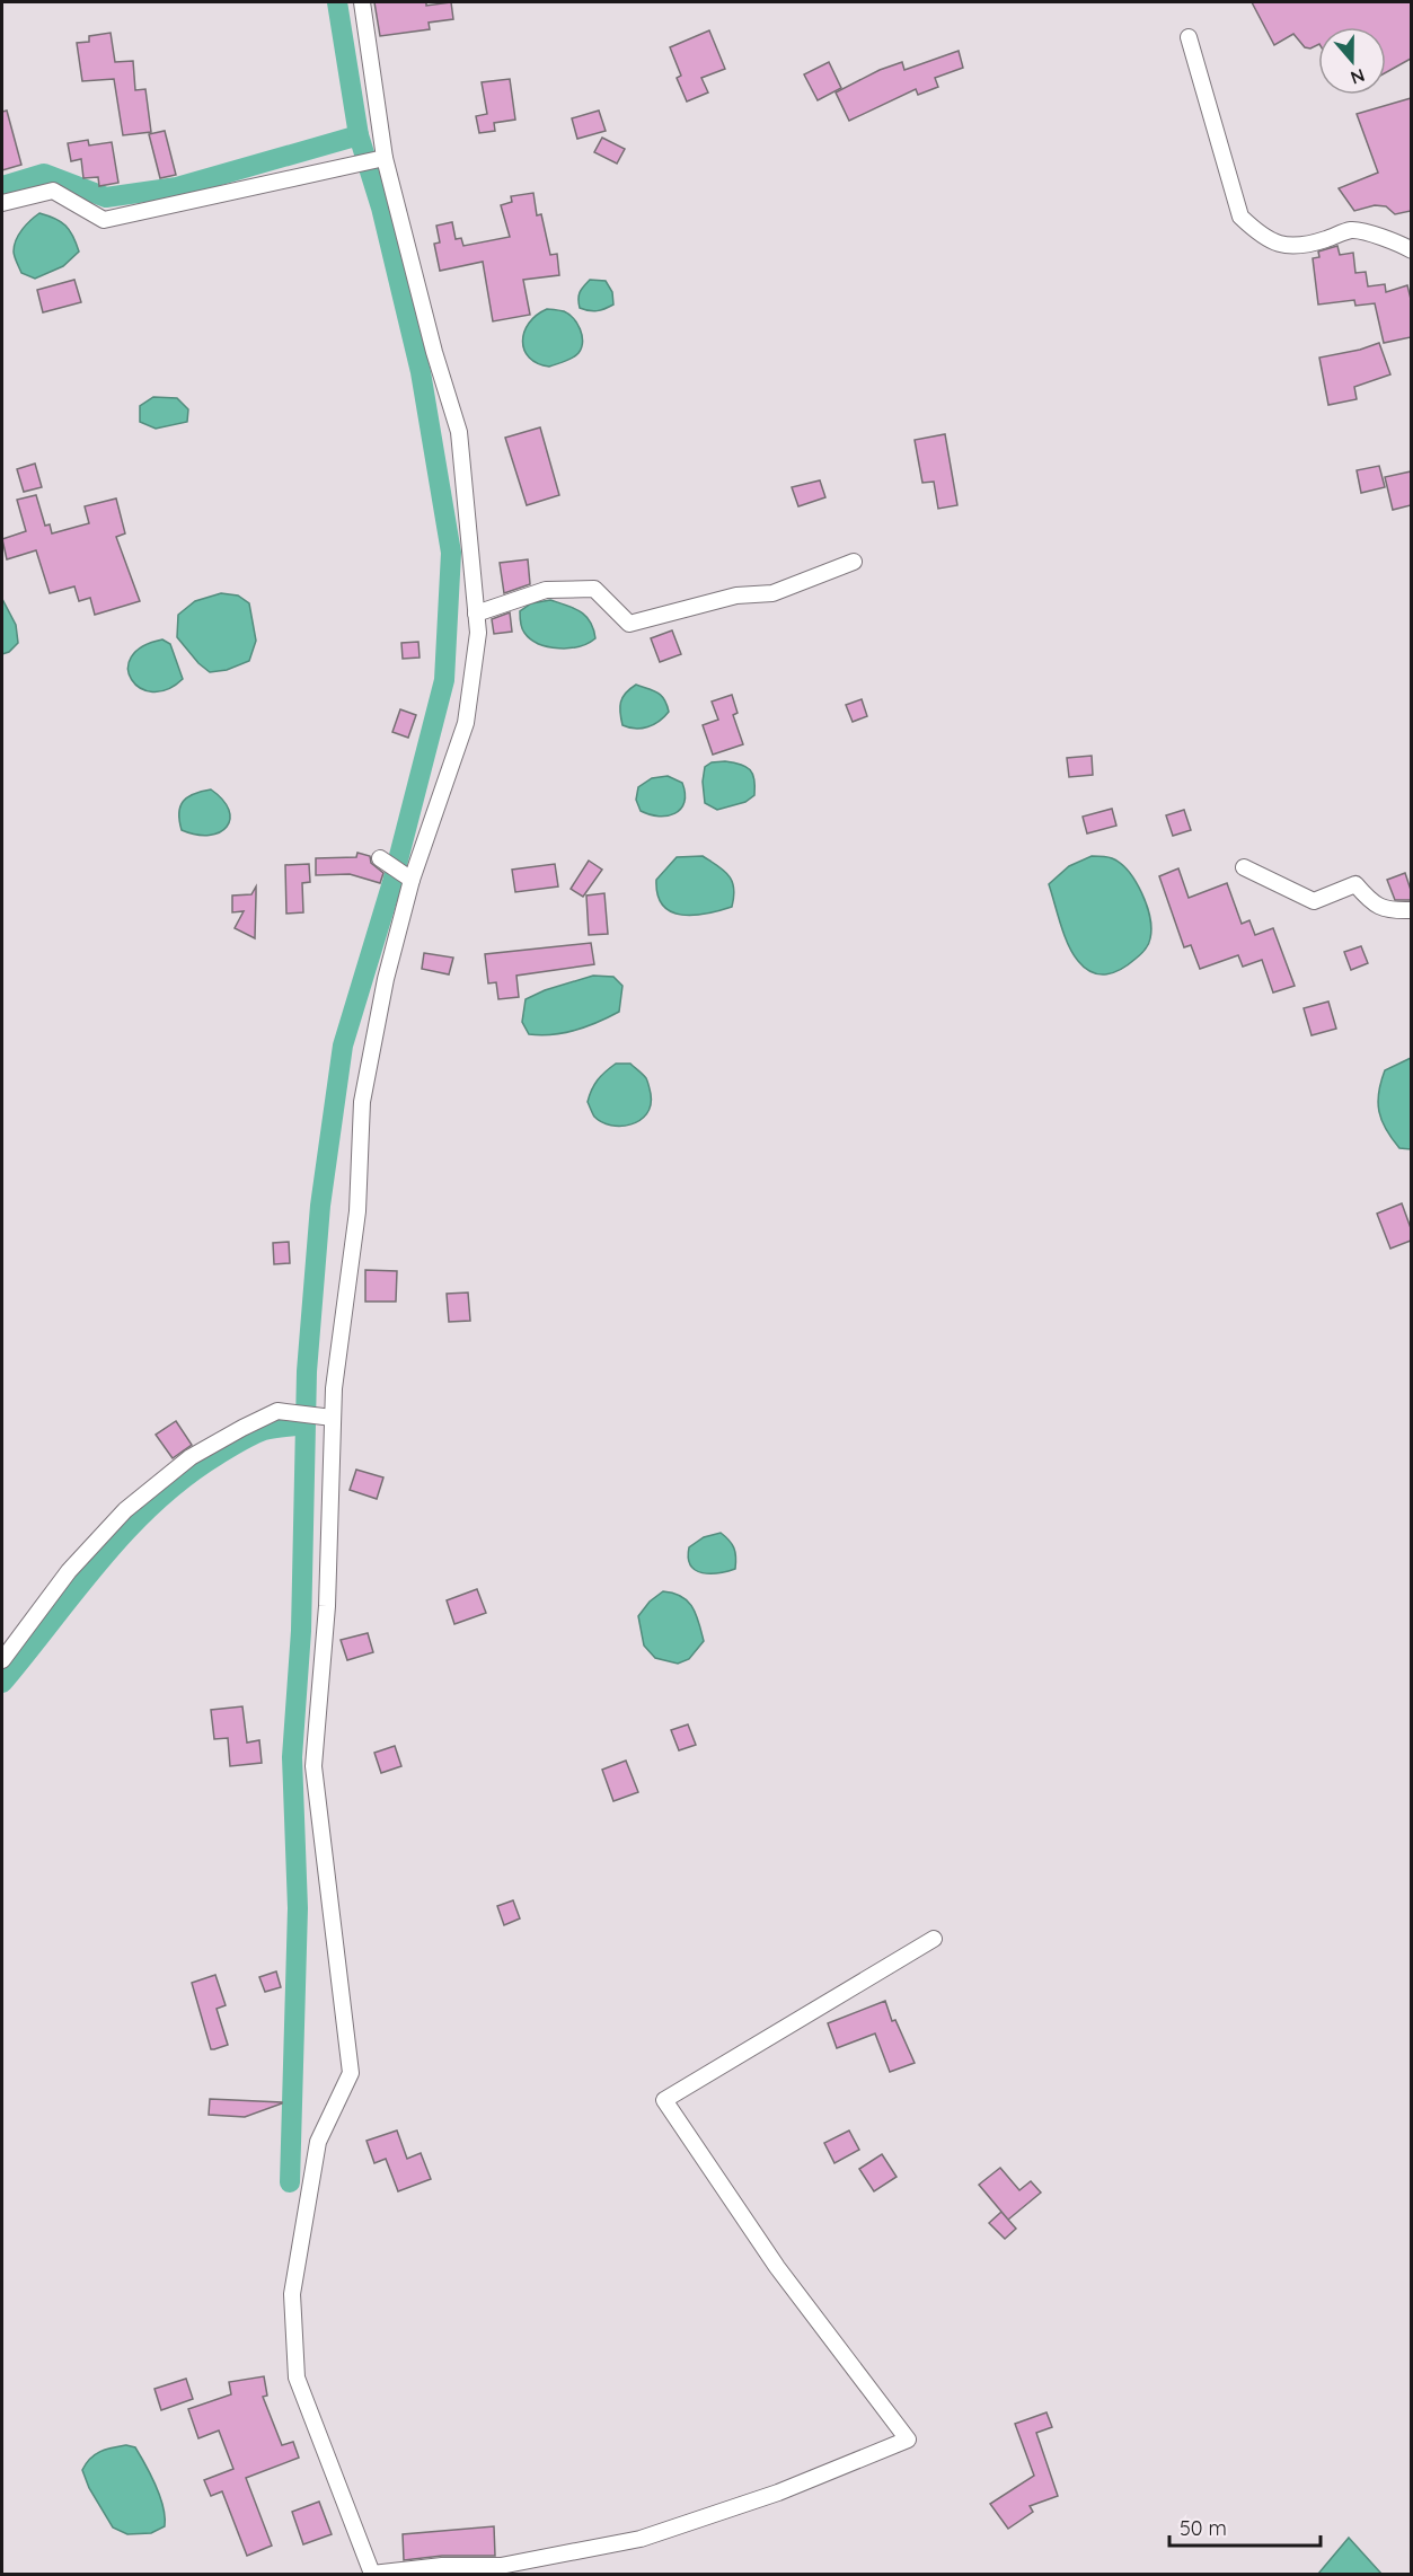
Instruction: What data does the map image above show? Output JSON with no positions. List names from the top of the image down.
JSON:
{
  "scale_bar": "50 m",
  "north": "bottom"
}
